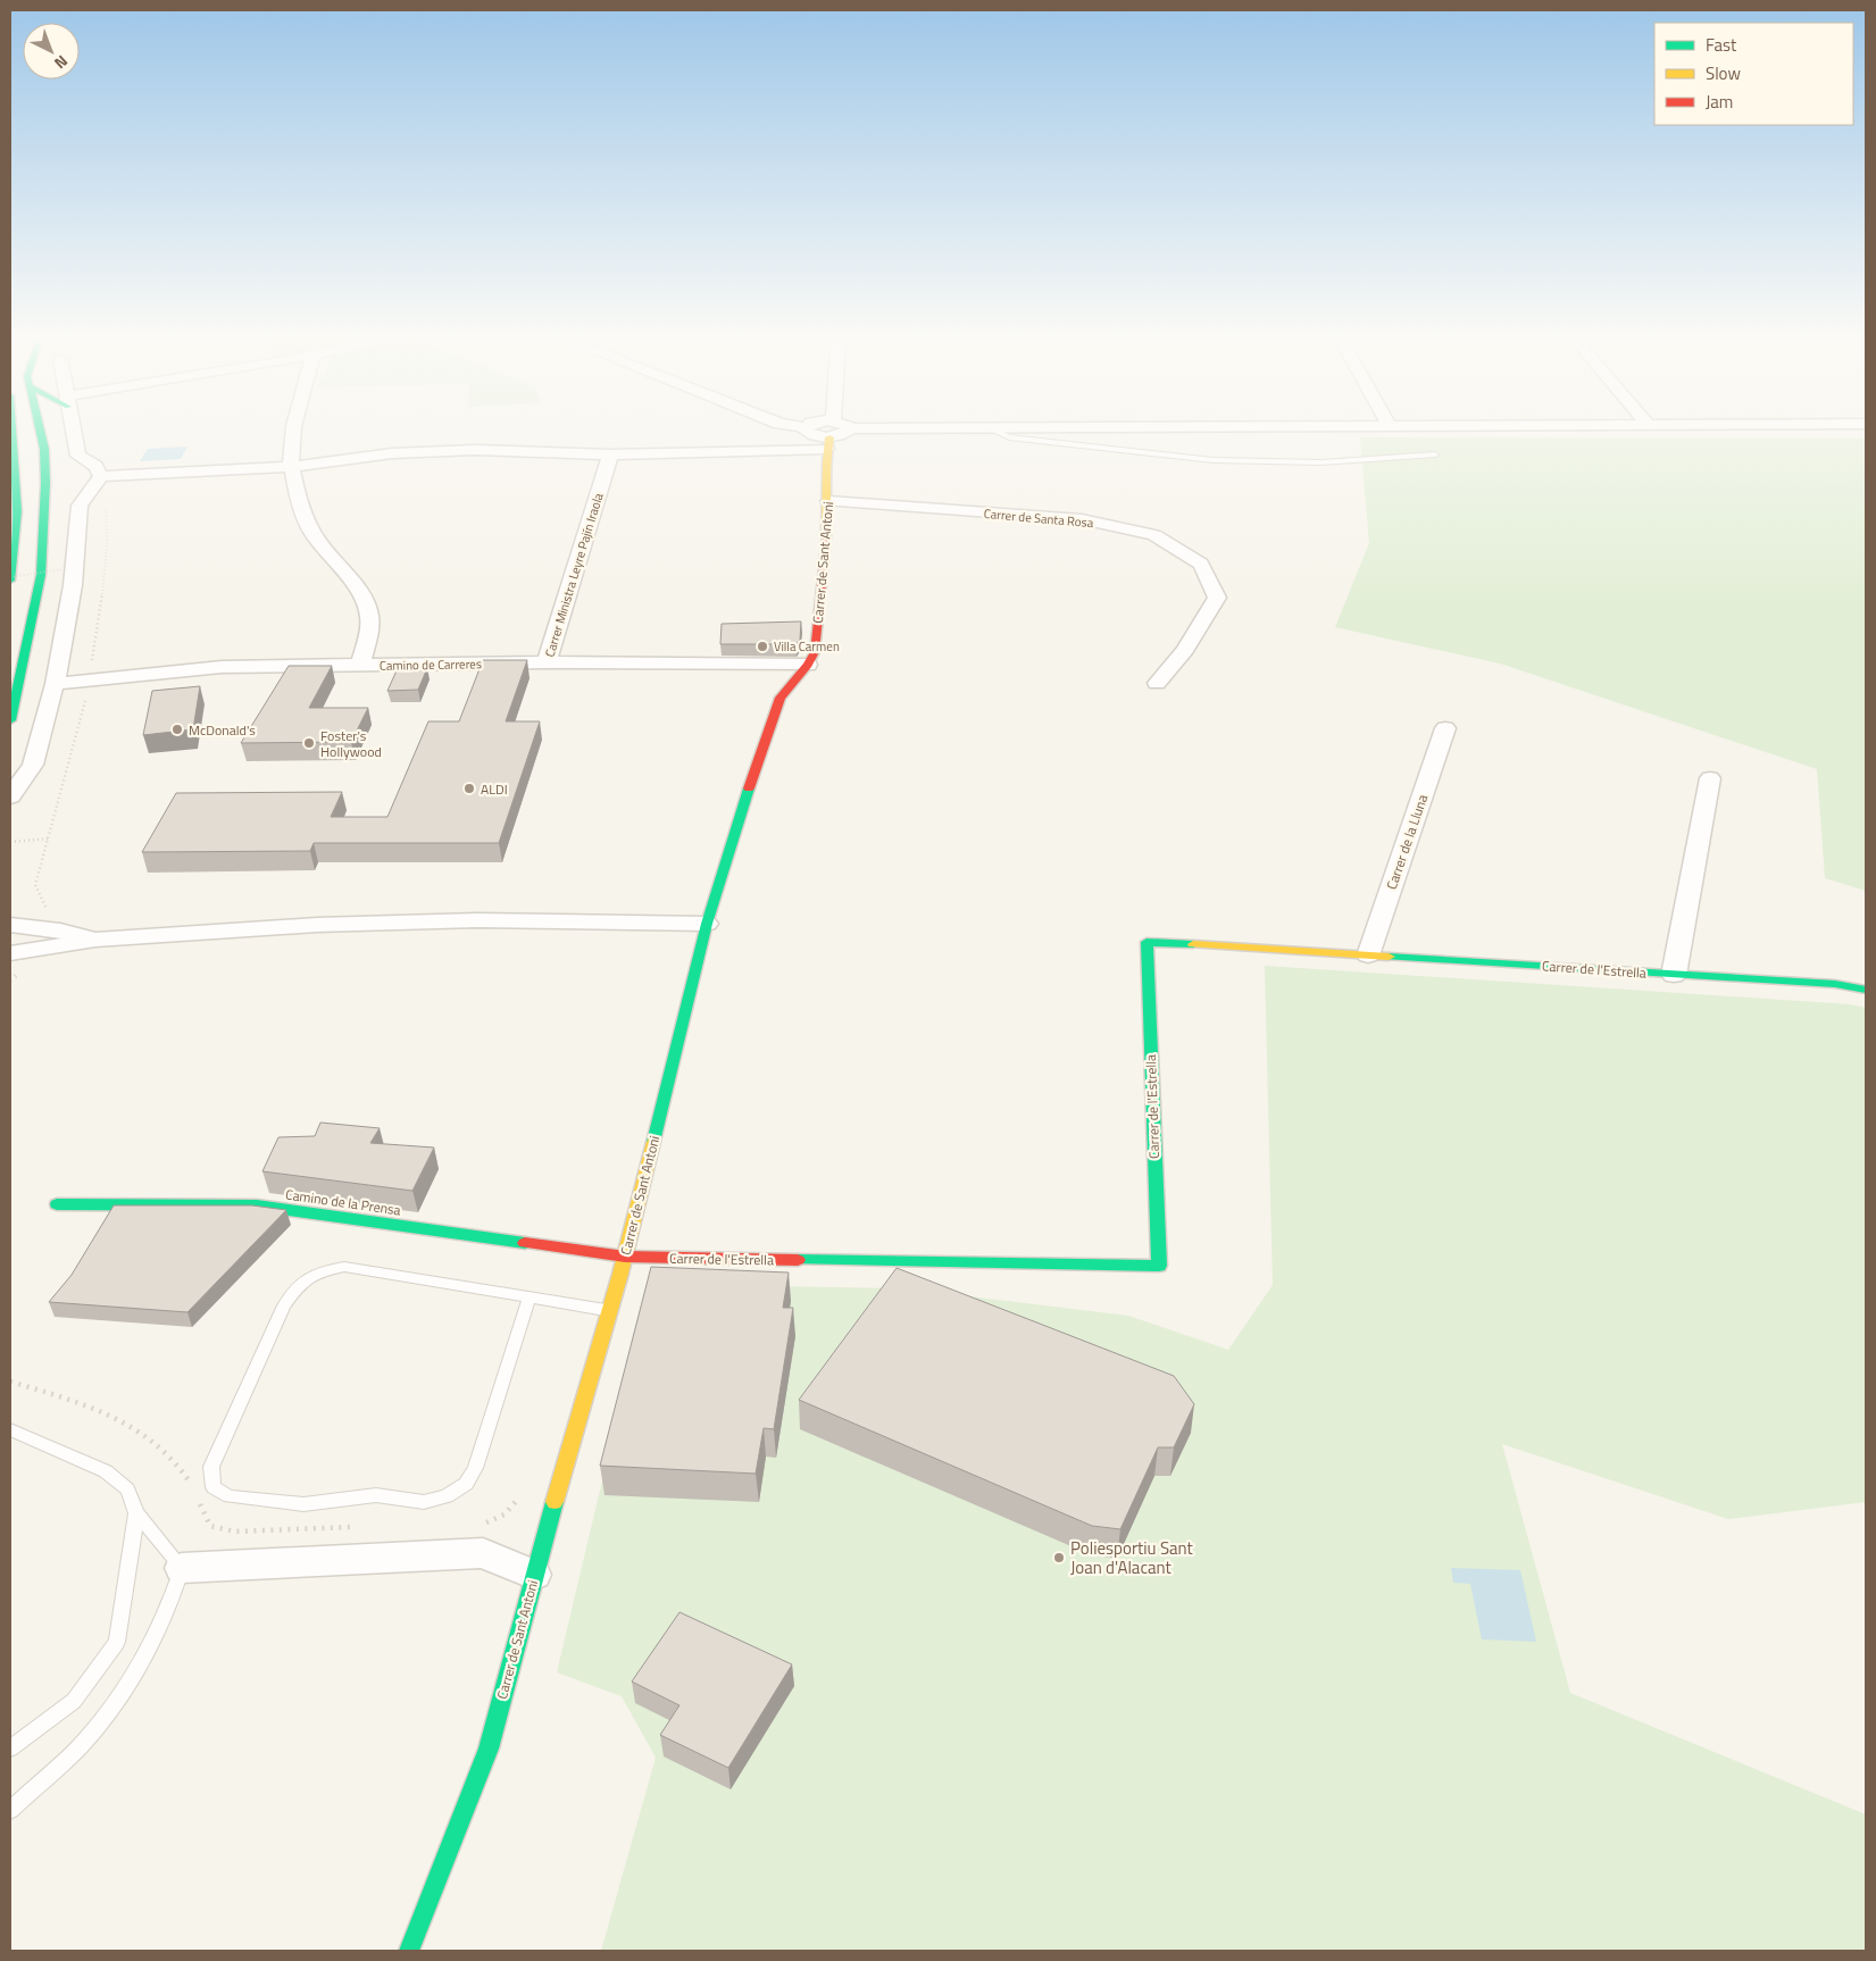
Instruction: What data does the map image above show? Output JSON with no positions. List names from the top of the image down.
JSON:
{
  "streets": {
    "street": [
      "Carrer de Santa Rosa",
      "Carrer de Sant Antoni",
      "Carrer Ministra Leyre Pajín Iraola",
      "Camino de Carreres",
      "Carrer de la Lluna",
      "Carrer de l'Estrella",
      "Camino de la Prensa"
    ]
  },
  "crossings": [
    ["Carrer de Santa Rosa", "Carrer de Sant Antoni"],
    ["Carrer de Sant Antoni", "Camino de Carreres"],
    ["Carrer de Sant Antoni", "Carrer de l'Estrella"],
    ["Carrer de Sant Antoni", "Camino de la Prensa"],
    ["Carrer Ministra Leyre Pajín Iraola", "Camino de Carreres"],
    ["Carrer de la Lluna", "Carrer de l'Estrella"],
    ["Carrer de l'Estrella", "Camino de la Prensa"]
  ],
  "places": [
    "Villa Carmen",
    "McDonald's",
    "Foster's Hollywood",
    "ALDI",
    "Poliesportiu Sant Joan d'Alacant"
  ],
  "legend": ["Fast", "Slow", "Jam"],
  "north": "bottom right"
}
